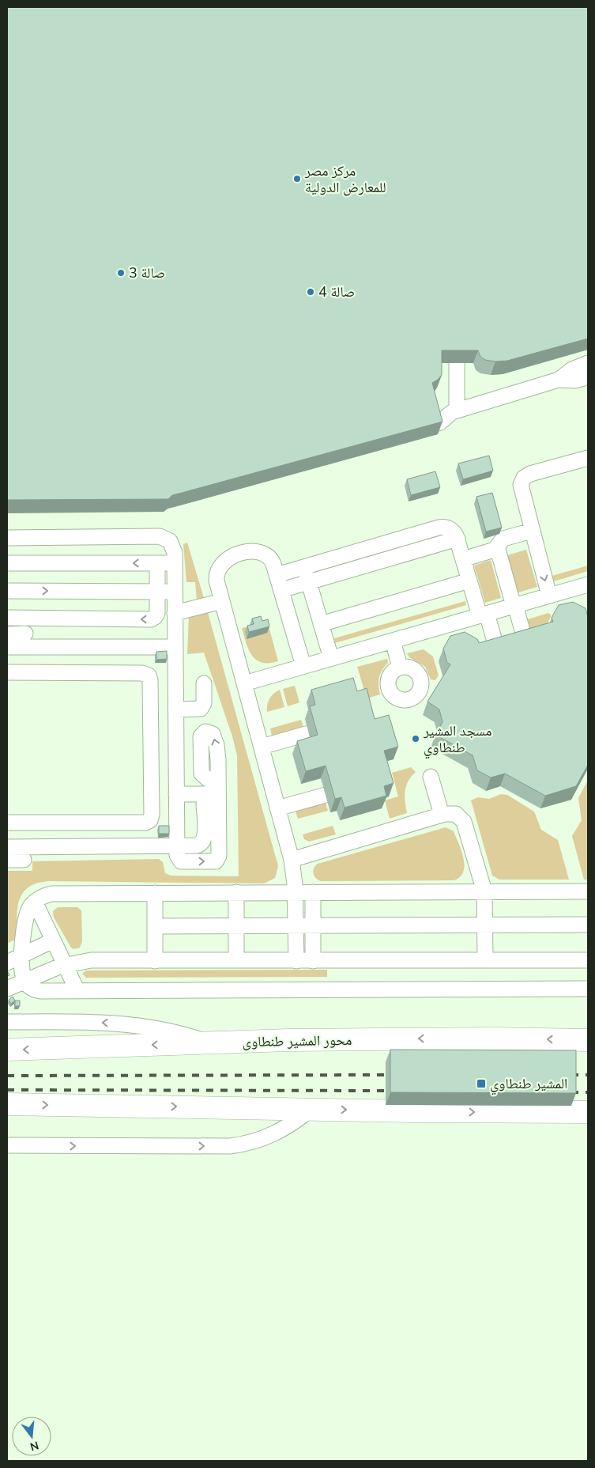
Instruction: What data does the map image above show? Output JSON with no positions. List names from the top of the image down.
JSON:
{
  "streets": {
    "highway": ["محور المشير طنطاوى"]
  },
  "places": {
    "other": [
      "مركز مصر للمعارض الدولية",
      "صالة 3",
      "صالة 4",
      "مسجد المشير طنطاوي"
    ],
    "transit": ["المشير طنطاوي"]
  },
  "north": "bottom"
}
